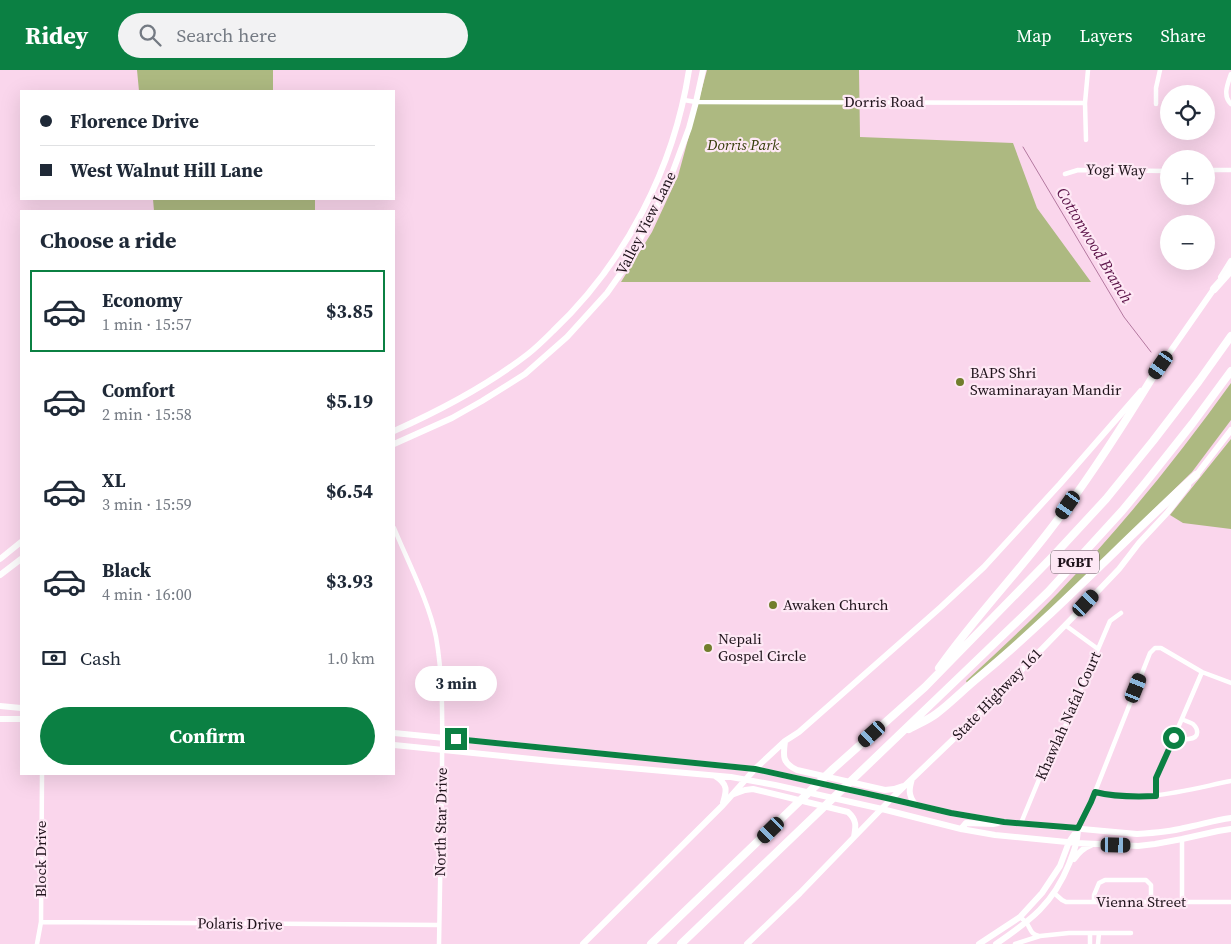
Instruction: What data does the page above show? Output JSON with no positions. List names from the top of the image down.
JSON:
{
  "streets": {
    "highway": ["PGBT"],
    "main road": ["Valley View Lane", "State Highway 161"],
    "street": [
      "Dorris Road",
      "Yogi Way",
      "Khawlah Nafal Court",
      "North Star Drive",
      "Block Drive",
      "Vienna Street",
      "Polaris Drive"
    ]
  },
  "crossings": [
    ["Dorris Road", "Valley View Lane"],
    ["North Star Drive", "Polaris Drive"],
    ["Block Drive", "Polaris Drive"]
  ],
  "water": ["Cottonwood Branch"],
  "parks": ["Dorris Park"],
  "places": ["BAPS Shri Swaminarayan Mandir", "Awaken Church", "Nepali Gospel Circle"],
  "page": {
    "header": "Ridey",
    "search": "Search here",
    "nav": ["Map", "Layers", "Share"],
    "map_buttons": ["+", "−"],
    "banner": ["Florence Drive", "West Walnut Hill Lane"],
    "heading": "Choose a ride",
    "list": [
      {
        "name": "Economy",
        "note": "1 min · 15:57",
        "value": "$3.85"
      },
      {
        "name": "Comfort",
        "note": "2 min · 15:58",
        "value": "$5.19"
      },
      {
        "name": "XL",
        "note": "3 min · 15:59",
        "value": "$6.54"
      },
      {
        "name": "Black",
        "note": "4 min · 16:00",
        "value": "$3.93"
      }
    ],
    "pay": ["Cash", "1.0 km"],
    "bubble": "3 min",
    "buttons": "Confirm"
  }
}
